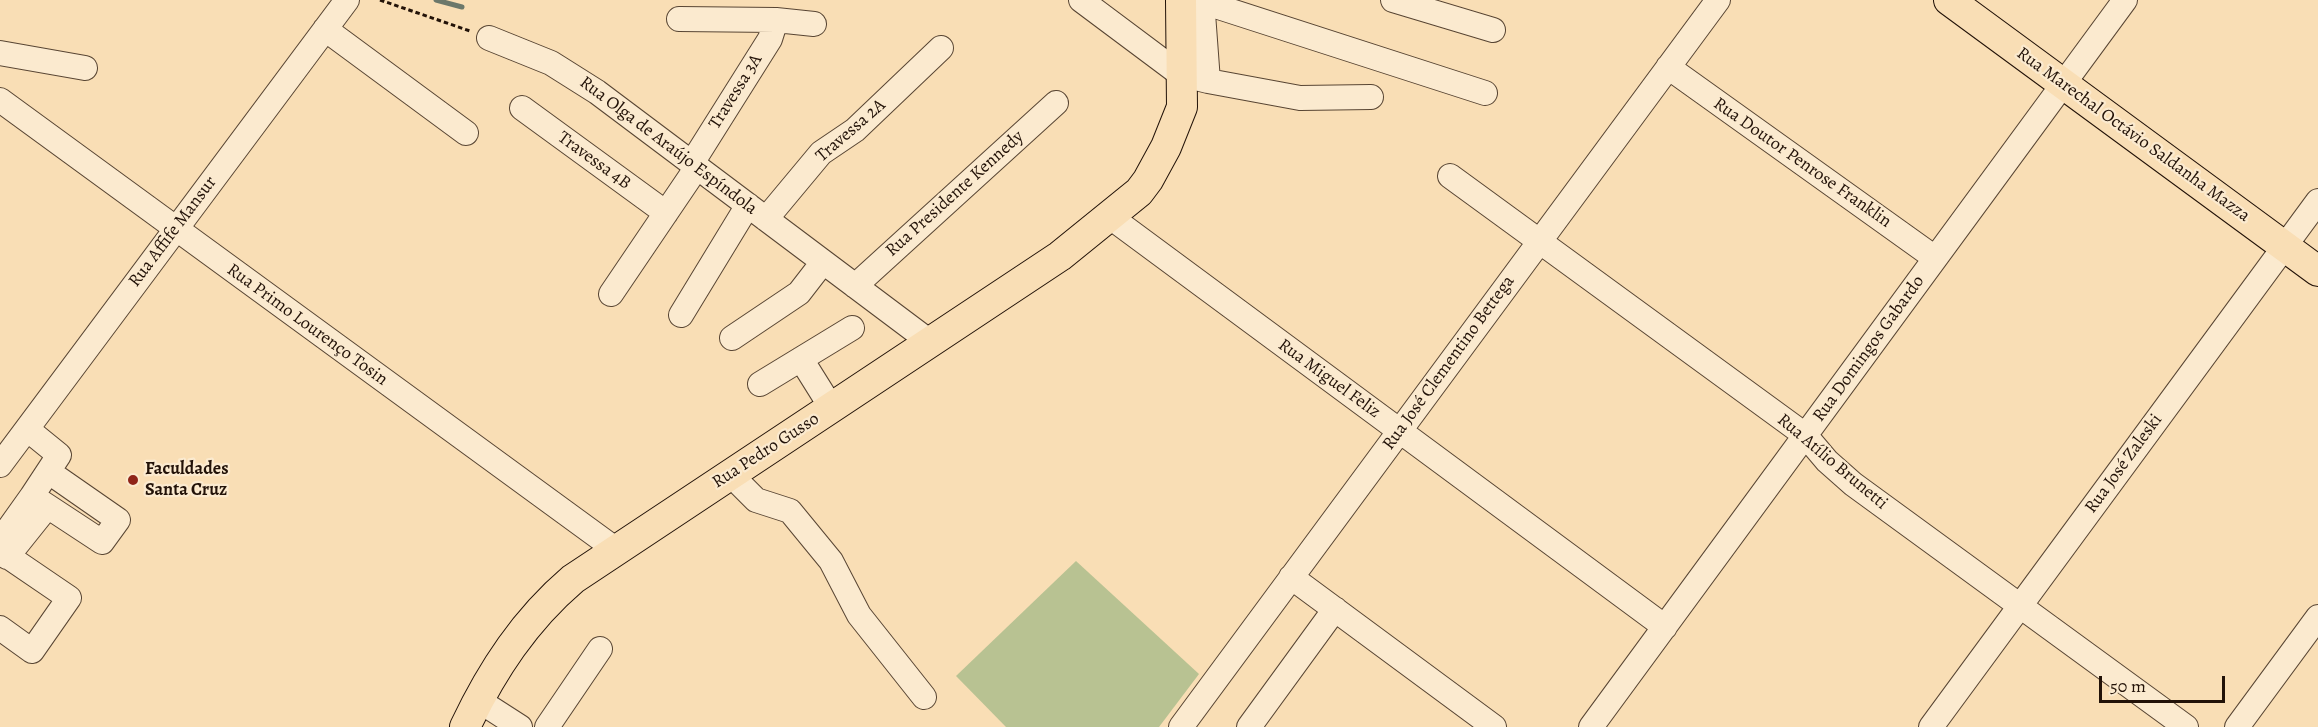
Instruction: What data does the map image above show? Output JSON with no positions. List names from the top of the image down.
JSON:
{
  "streets": {
    "main road": ["Rua Marechal Octávio Saldanha Mazza", "Rua Pedro Gusso"],
    "street": [
      "Travessa 3A",
      "Travessa 2A",
      "Rua Olga de Araújo Espíndola",
      "Travessa 4B",
      "Rua Doutor Penrose Franklin",
      "Rua Presidente Kennedy",
      "Rua Affife Mansur",
      "Rua Primo Lourenço Tosin",
      "Rua Domingos Gabardo",
      "Rua José Clementino Bettega",
      "Rua Miguel Feliz",
      "Rua Atílio Brunetti",
      "Rua José Zaleski"
    ]
  },
  "crossings": [
    ["Travessa 3A", "Rua Olga de Araújo Espíndola"],
    ["Travessa 3A", "Travessa 4B"],
    ["Travessa 2A", "Rua Olga de Araújo Espíndola"],
    ["Rua Marechal Octávio Saldanha Mazza", "Rua Domingos Gabardo"],
    ["Rua Marechal Octávio Saldanha Mazza", "Rua José Zaleski"],
    ["Rua Olga de Araújo Espíndola", "Rua Presidente Kennedy"],
    ["Rua Olga de Araújo Espíndola", "Rua Pedro Gusso"],
    ["Rua Doutor Penrose Franklin", "Rua Domingos Gabardo"],
    ["Rua Doutor Penrose Franklin", "Rua José Clementino Bettega"],
    ["Rua Affife Mansur", "Rua Primo Lourenço Tosin"],
    ["Rua Primo Lourenço Tosin", "Rua Pedro Gusso"],
    ["Rua Domingos Gabardo", "Rua Miguel Feliz"],
    ["Rua Domingos Gabardo", "Rua Atílio Brunetti"],
    ["Rua José Clementino Bettega", "Rua Miguel Feliz"],
    ["Rua José Clementino Bettega", "Rua Atílio Brunetti"],
    ["Rua Miguel Feliz", "Rua Pedro Gusso"],
    ["Rua Atílio Brunetti", "Rua José Zaleski"]
  ],
  "places": ["Faculdades Santa Cruz"],
  "scale_bar": "50 m"
}
